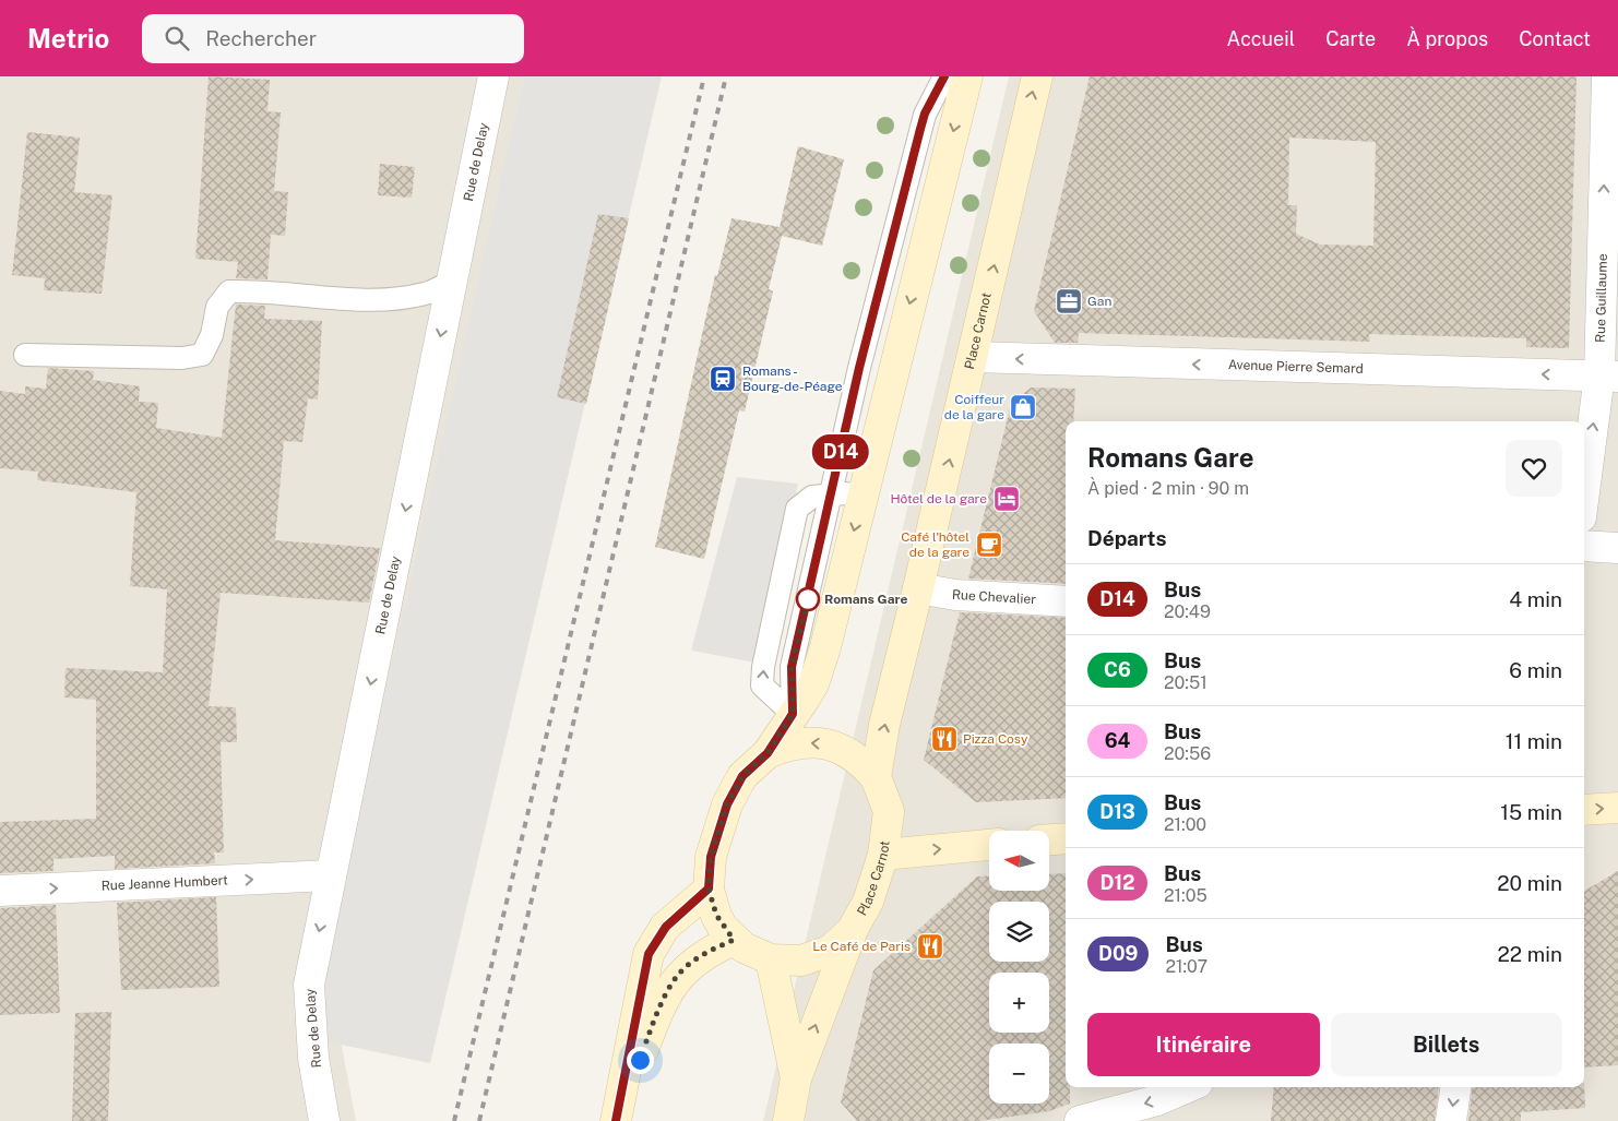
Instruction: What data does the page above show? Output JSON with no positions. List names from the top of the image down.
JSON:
{
  "streets": {
    "main road": ["Place Carnot"],
    "street": [
      "Rue de Delay",
      "Rue Guillaume",
      "Avenue Pierre Semard",
      "Rue Chevalier",
      "Rue Jeanne Humbert"
    ]
  },
  "crossings": [
    ["Rue de Delay", "Rue Jeanne Humbert"],
    ["Rue Guillaume", "Avenue Pierre Semard"],
    ["Place Carnot", "Avenue Pierre Semard"],
    ["Place Carnot", "Rue Chevalier"]
  ],
  "one_way": [
    "Rue de Delay",
    "Rue Guillaume",
    "Avenue Pierre Semard",
    "Rue Jeanne Humbert"
  ],
  "places": {
    "office": ["Gan"],
    "station": ["Romans - Bourg-de-Péage"],
    "shop": ["Coiffeur de la gare"],
    "hotel": ["Hôtel de la gare"],
    "cafe": ["Café l'hôtel de la gare"],
    "other": ["Romans Gare"],
    "restaurant": ["Pizza Cosy", "Le Café de Paris"]
  },
  "lines": ["bus line D14"],
  "north": "left",
  "page": {
    "header": "Metrio",
    "search": "Rechercher",
    "nav": [
      "Accueil",
      "Carte",
      "À propos",
      "Contact"
    ],
    "on_map": "D14",
    "heading": [
      ["Romans Gare", "À pied · 2 min · 90 m"],
      "Départs"
    ],
    "list": [
      {
        "mark": "D14",
        "name": "Bus",
        "note": "20:49",
        "value": "4 min"
      },
      {
        "mark": "C6",
        "name": "Bus",
        "note": "20:51",
        "value": "6 min"
      },
      {
        "mark": "64",
        "name": "Bus",
        "note": "20:56",
        "value": "11 min"
      },
      {
        "mark": "D13",
        "name": "Bus",
        "note": "21:00",
        "value": "15 min"
      },
      {
        "mark": "D12",
        "name": "Bus",
        "note": "21:05",
        "value": "20 min"
      },
      {
        "mark": "D09",
        "name": "Bus",
        "note": "21:07",
        "value": "22 min"
      }
    ],
    "map_buttons": ["+", "−"],
    "buttons": ["Itinéraire", "Billets"]
  }
}
